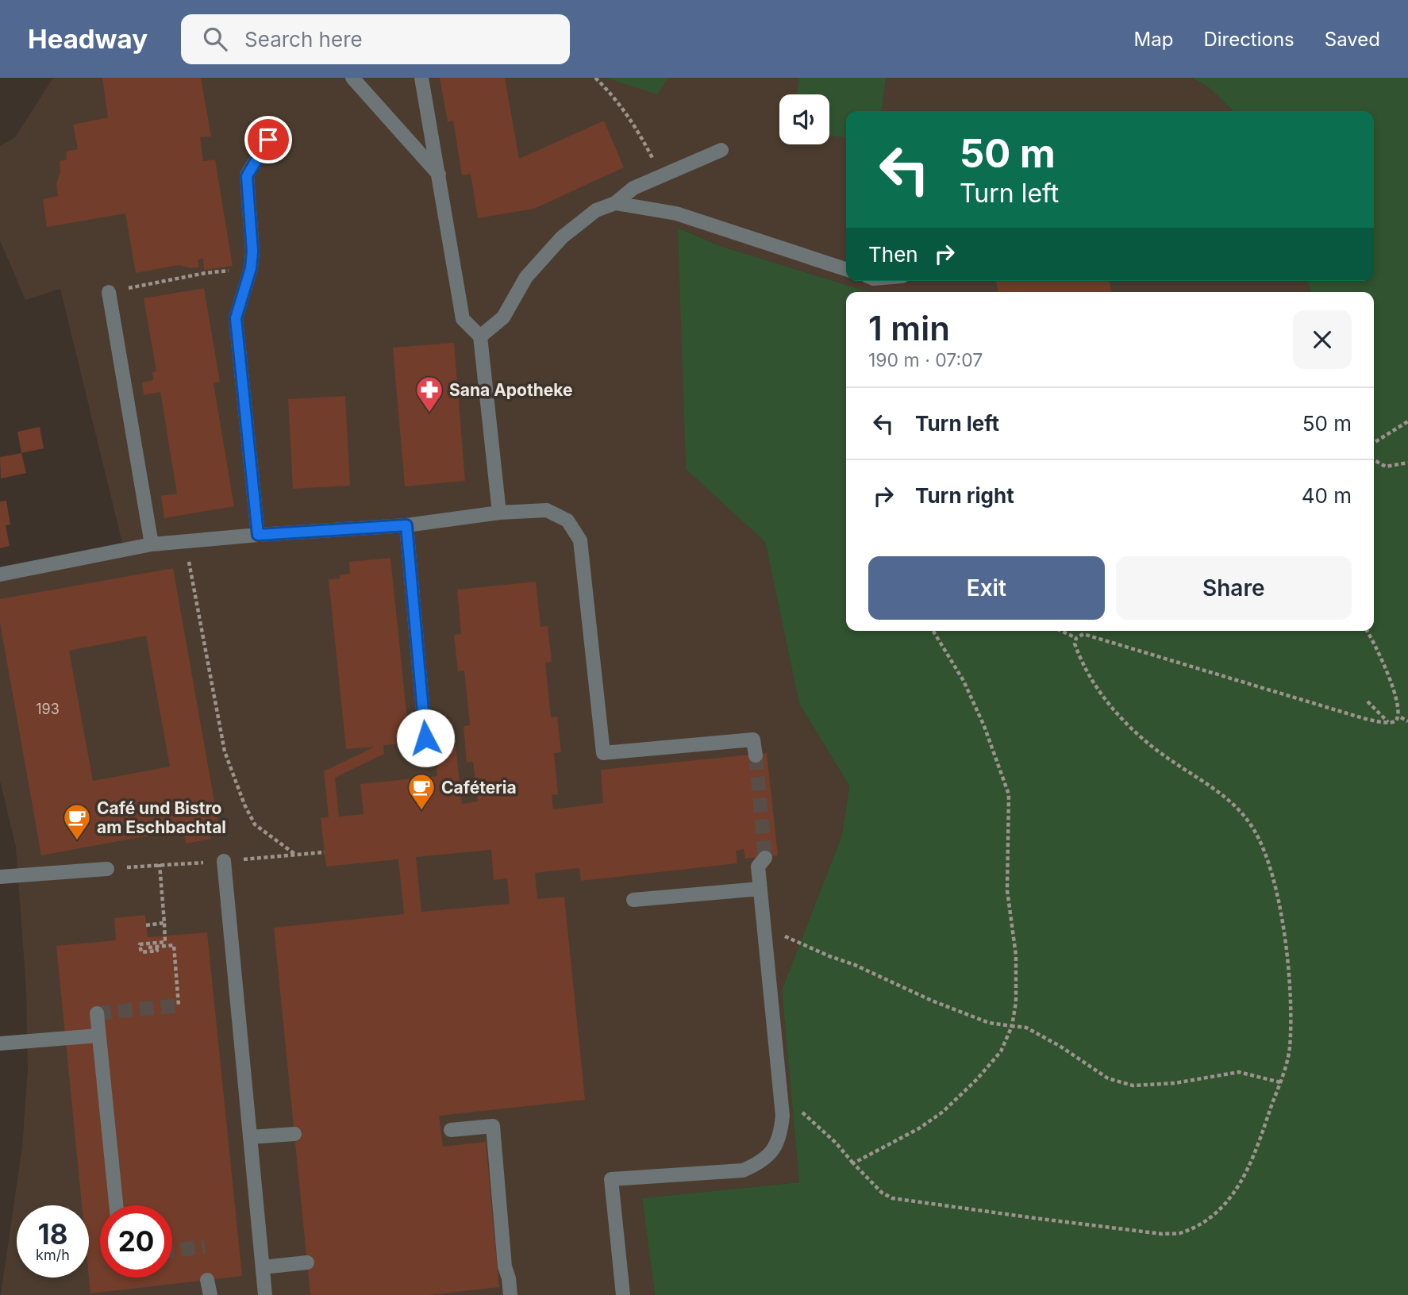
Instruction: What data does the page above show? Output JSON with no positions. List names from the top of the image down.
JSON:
{
  "places": {
    "pharmacy": ["Sana Apotheke"],
    "cafe": ["Caféteria", "Café und Bistro am Eschbachtal"]
  },
  "house_numbers": ["193"],
  "page": {
    "header": "Headway",
    "search": "Search here",
    "nav": ["Map", "Directions", "Saved"],
    "turn": ["50 m", "Turn left"],
    "then": "Then",
    "heading": ["1 min", "190 m · 07:07"],
    "list": [
      {
        "name": "Turn left",
        "value": "50 m"
      },
      {
        "name": "Turn right",
        "value": "40 m"
      }
    ],
    "buttons": ["Exit", "Share"],
    "speed": "18 km/h",
    "limit": "20"
  }
}
